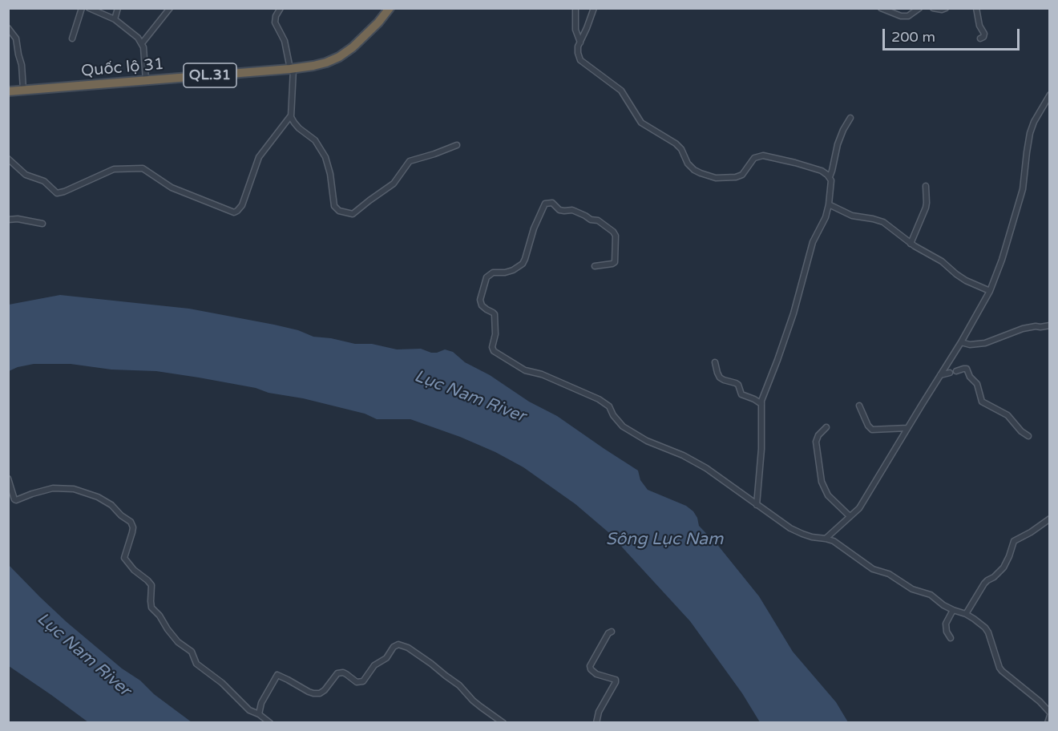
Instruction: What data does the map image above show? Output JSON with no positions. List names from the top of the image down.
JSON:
{
  "streets": {
    "highway": ["Quốc lộ 31", "QL.31"]
  },
  "water": ["Lục Nam River", "Sông Lục Nam"],
  "scale_bar": "200 m"
}
